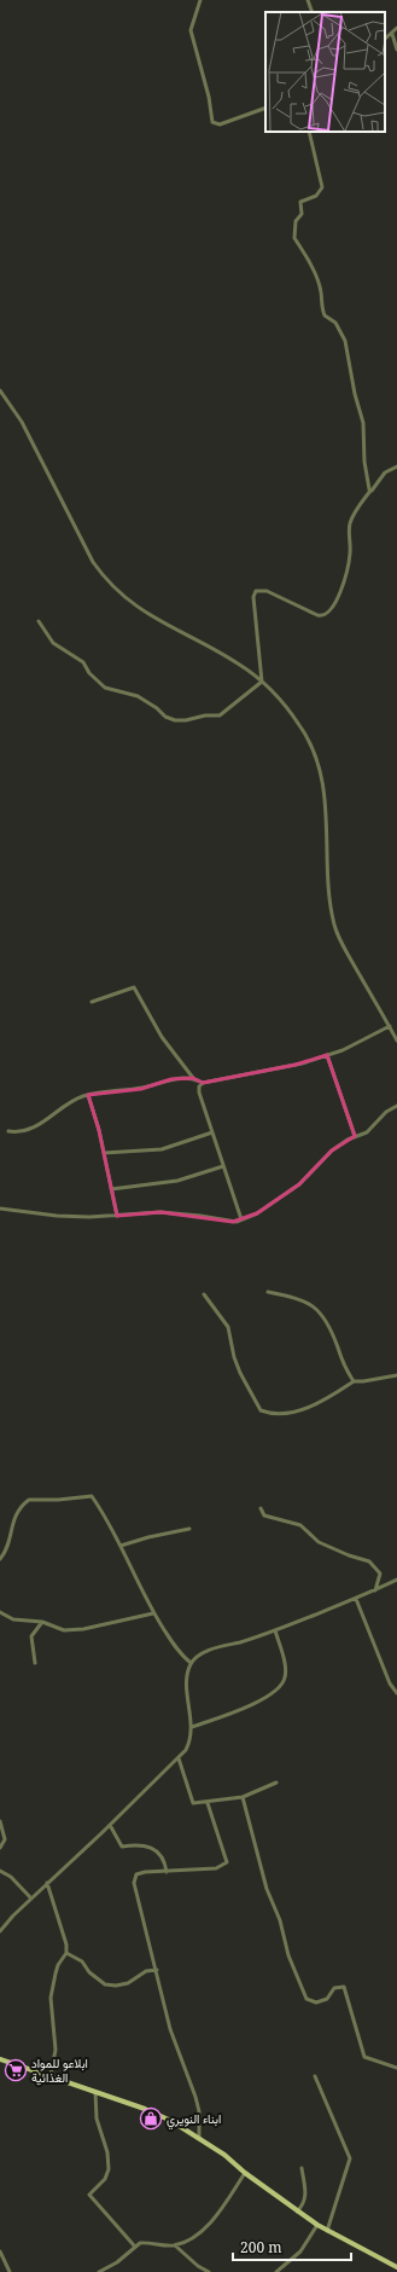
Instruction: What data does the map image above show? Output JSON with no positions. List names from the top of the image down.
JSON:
{
  "places": {
    "supermarket": ["ابلاعو للمواد الغذائية"],
    "shop": ["ابناء النويري"]
  },
  "scale_bar": "200 m"
}
